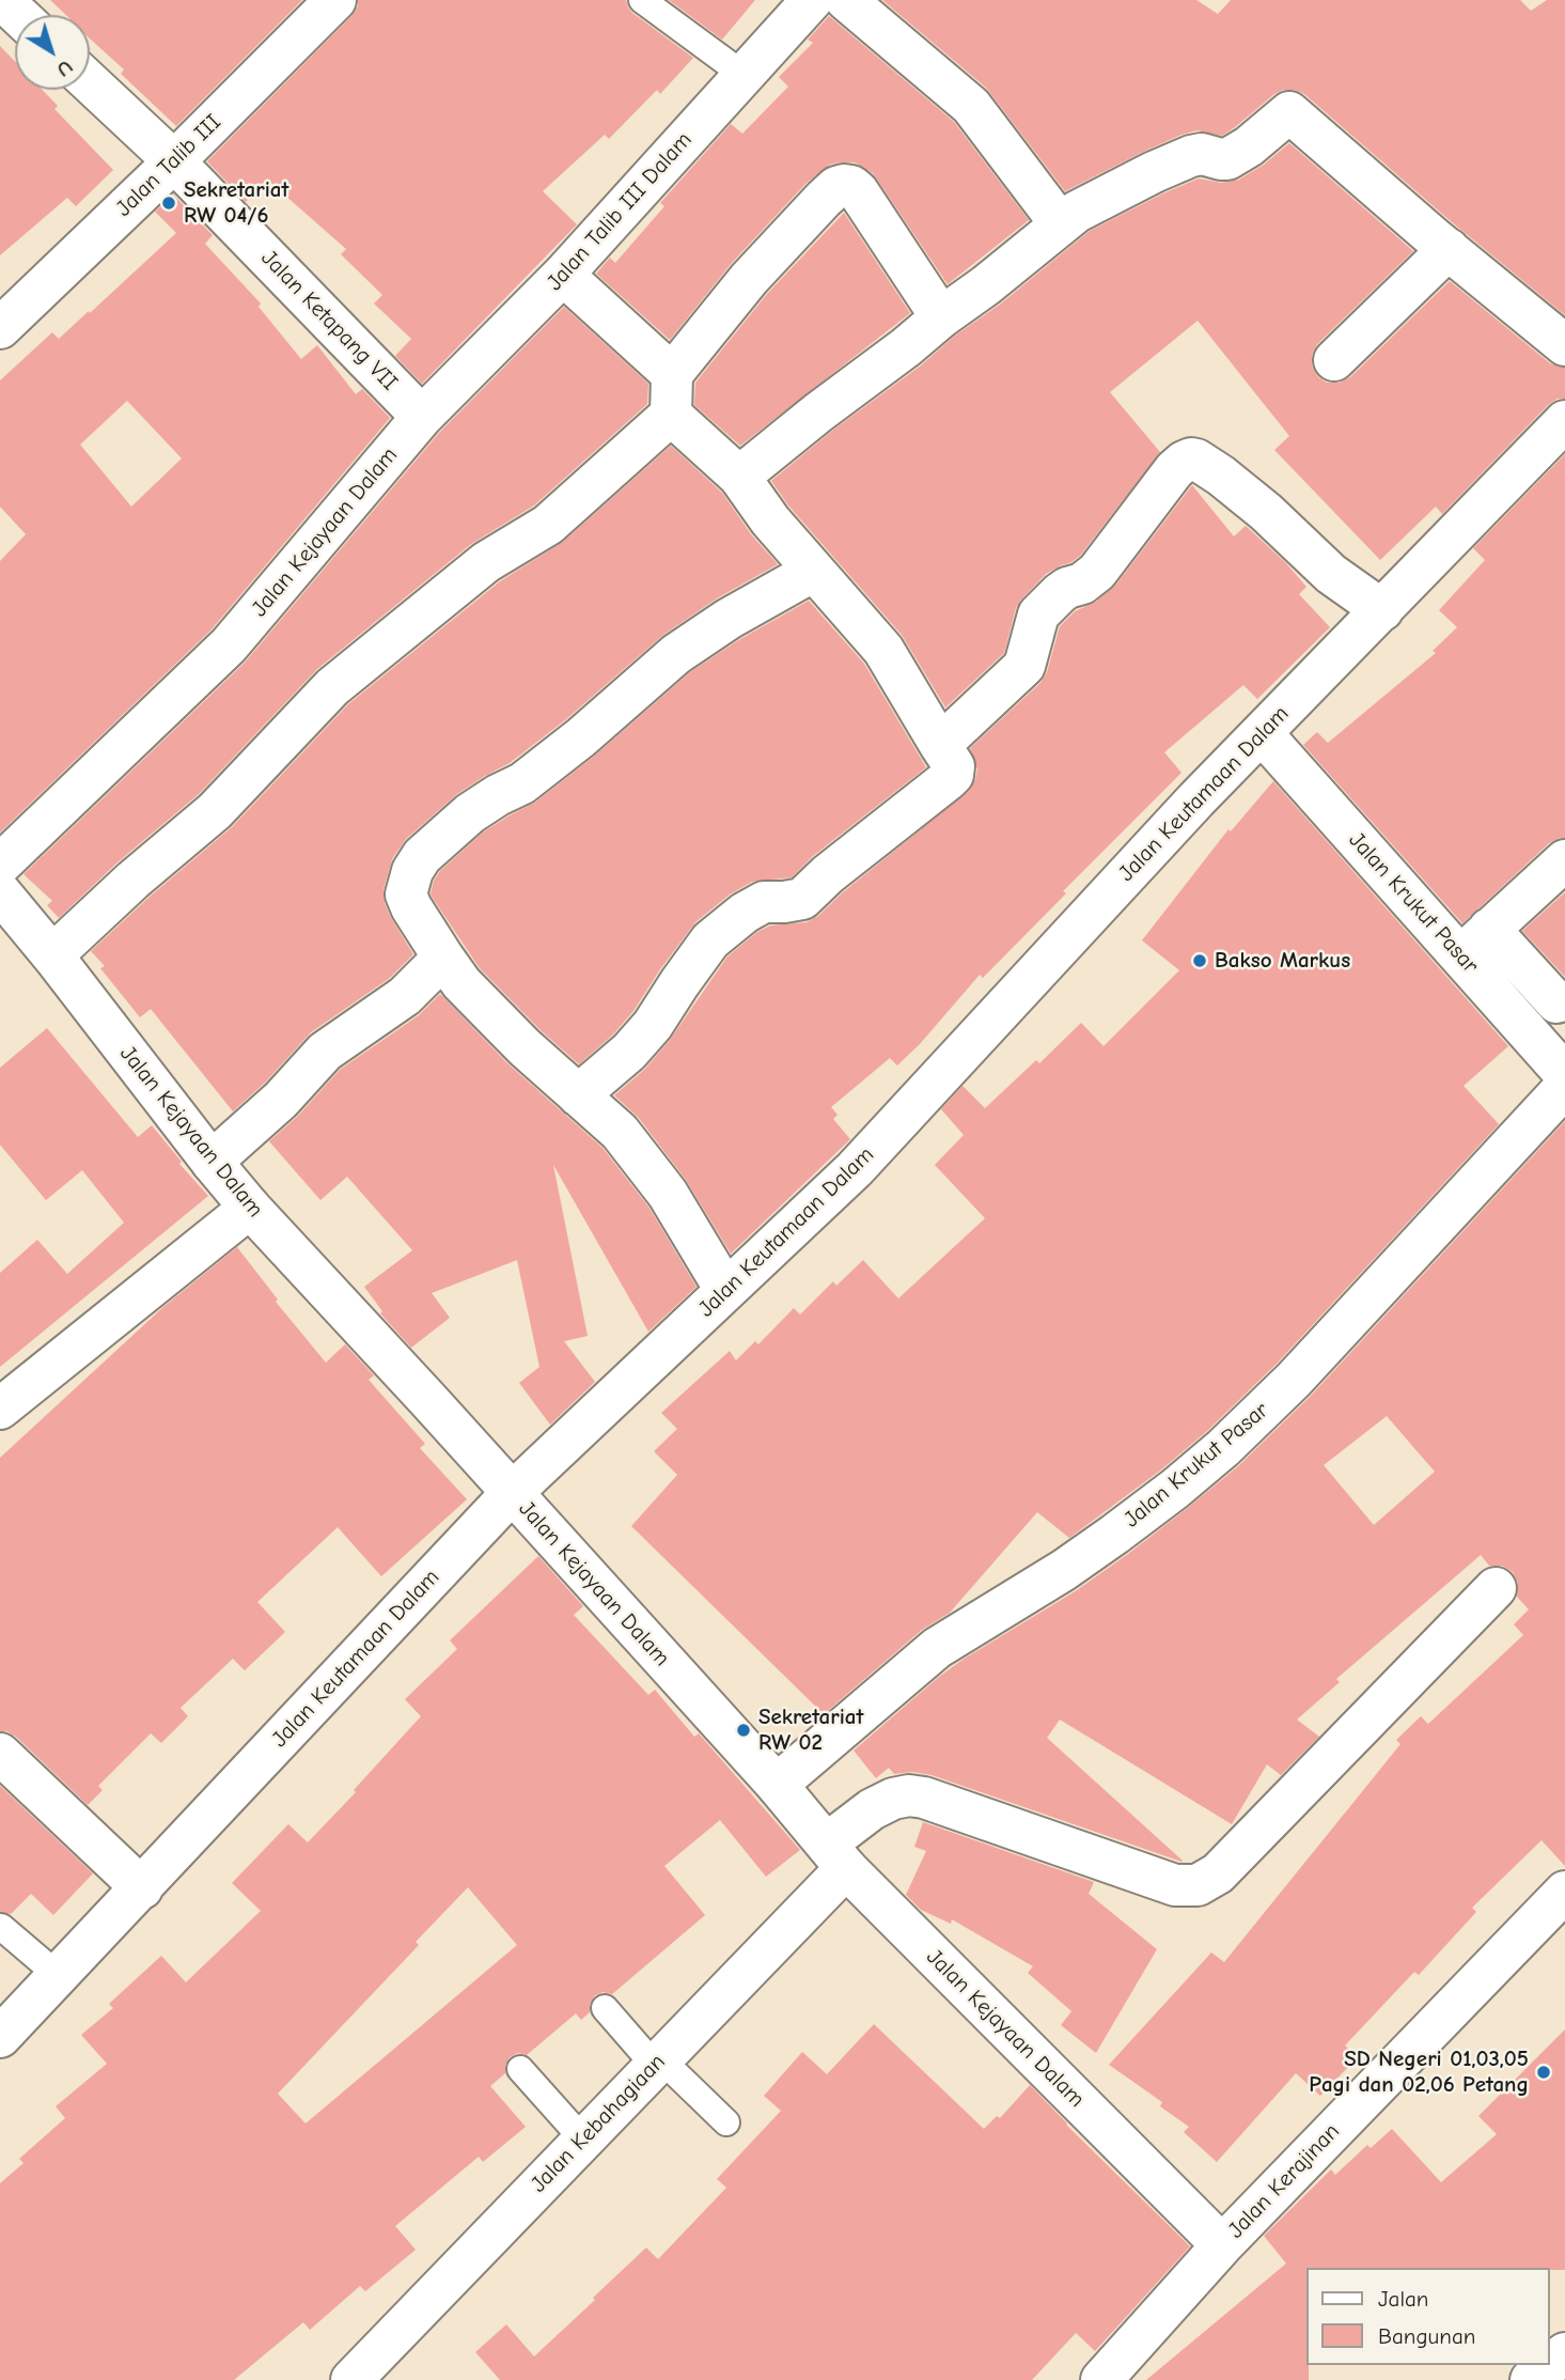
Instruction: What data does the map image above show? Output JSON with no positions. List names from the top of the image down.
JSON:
{
  "streets": {
    "street": [
      "Jalan Talib III",
      "Jalan Talib III Dalam",
      "Jalan Ketapang VII",
      "Jalan Kejayaan Dalam",
      "Jalan Keutamaan Dalam",
      "Jalan Krukut Pasar",
      "Jalan Kebahagiaan",
      "Jalan Kerajinan"
    ]
  },
  "crossings": [
    ["Jalan Talib III", "Jalan Ketapang VII"],
    ["Jalan Talib III Dalam", "Jalan Ketapang VII"],
    ["Jalan Talib III Dalam", "Jalan Kejayaan Dalam"],
    ["Jalan Ketapang VII", "Jalan Kejayaan Dalam"],
    ["Jalan Kejayaan Dalam", "Jalan Keutamaan Dalam"],
    ["Jalan Kejayaan Dalam", "Jalan Krukut Pasar"],
    ["Jalan Kejayaan Dalam", "Jalan Kebahagiaan"],
    ["Jalan Kejayaan Dalam", "Jalan Kerajinan"],
    ["Jalan Keutamaan Dalam", "Jalan Krukut Pasar"]
  ],
  "places": [
    "Sekretariat RW 04/6",
    "Bakso Markus",
    "Sekretariat RW 02",
    "SD Negeri 01,03,05 Pagi dan 02,06 Petang"
  ],
  "legend": ["Jalan", "Bangunan"],
  "north": "bottom right"
}
